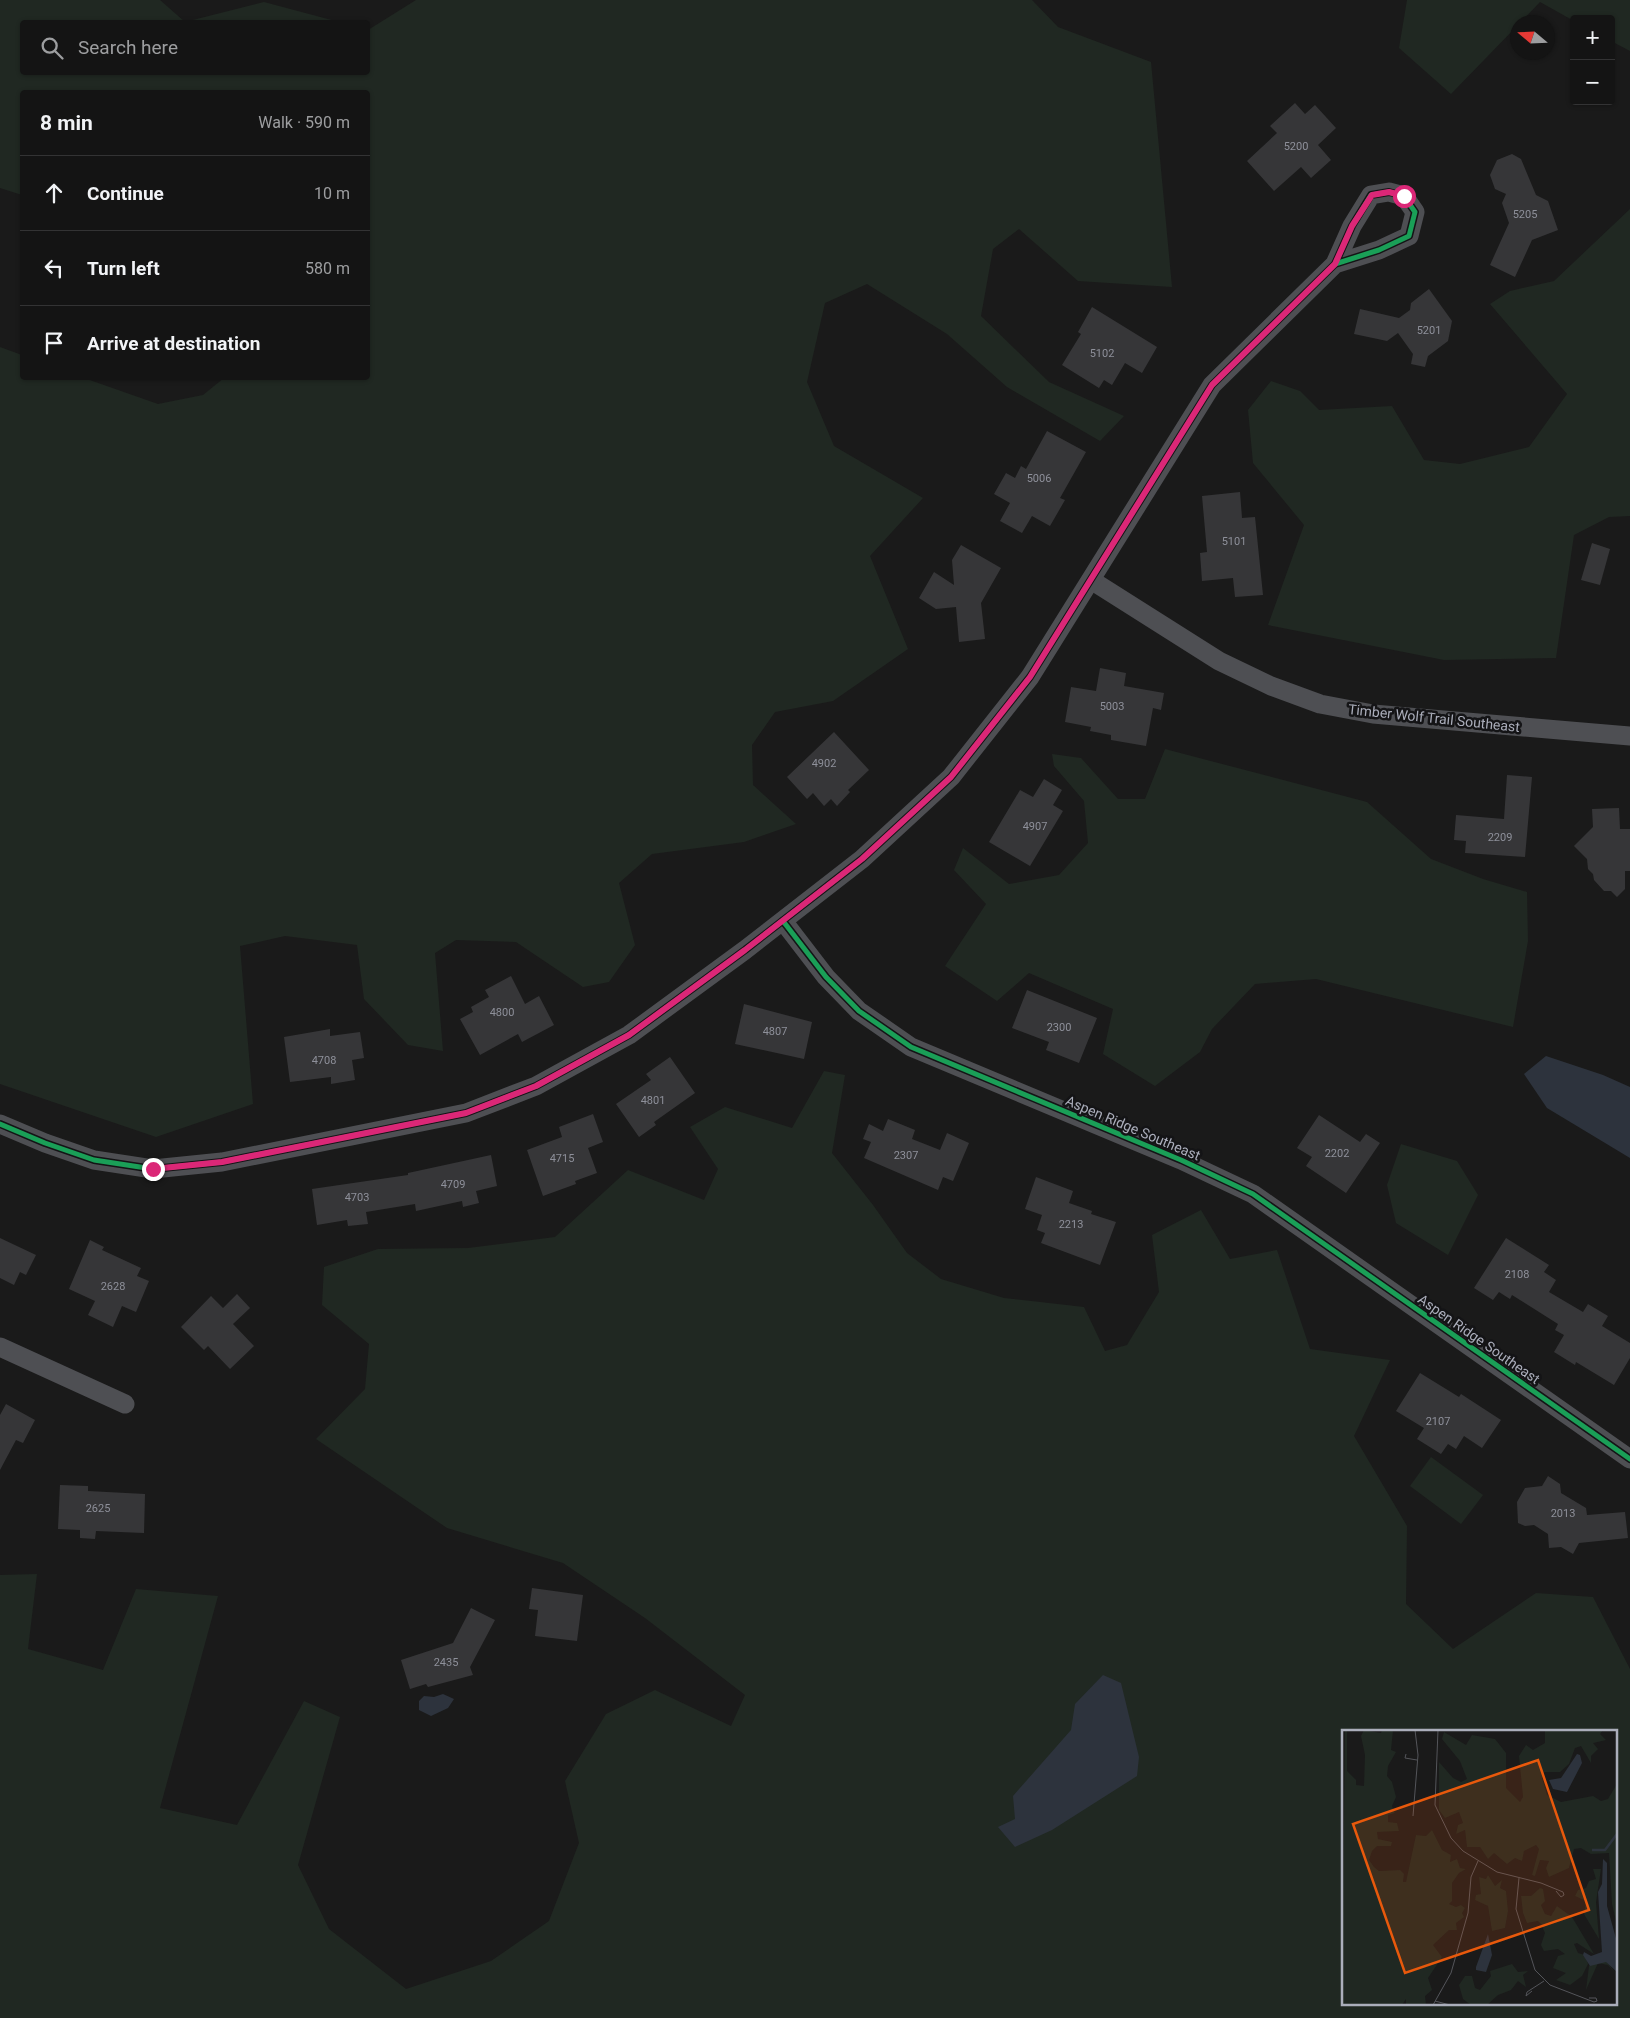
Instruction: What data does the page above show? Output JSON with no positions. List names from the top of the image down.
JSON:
{
  "streets": {
    "street": ["Timber Wolf Trail Southeast", "Aspen Ridge Southeast"]
  },
  "house_numbers": [
    "5200",
    "5205",
    "5201",
    "5102",
    "5006",
    "5101",
    "5003",
    "4902",
    "4907",
    "2209",
    "4800",
    "2300",
    "4807",
    "4708",
    "4801",
    "2202",
    "2307",
    "4715",
    "4709",
    "4703",
    "2213",
    "2108",
    "2628",
    "2107",
    "2625",
    "2013",
    "2435"
  ],
  "north": "left",
  "page": {
    "map_buttons": ["+", "−"],
    "search": "Search here",
    "heading": ["8 min", "Walk · 590 m"],
    "list": [
      ["Continue", "10 m"],
      ["Turn left", "580 m"],
      "Arrive at destination"
    ]
  }
}
